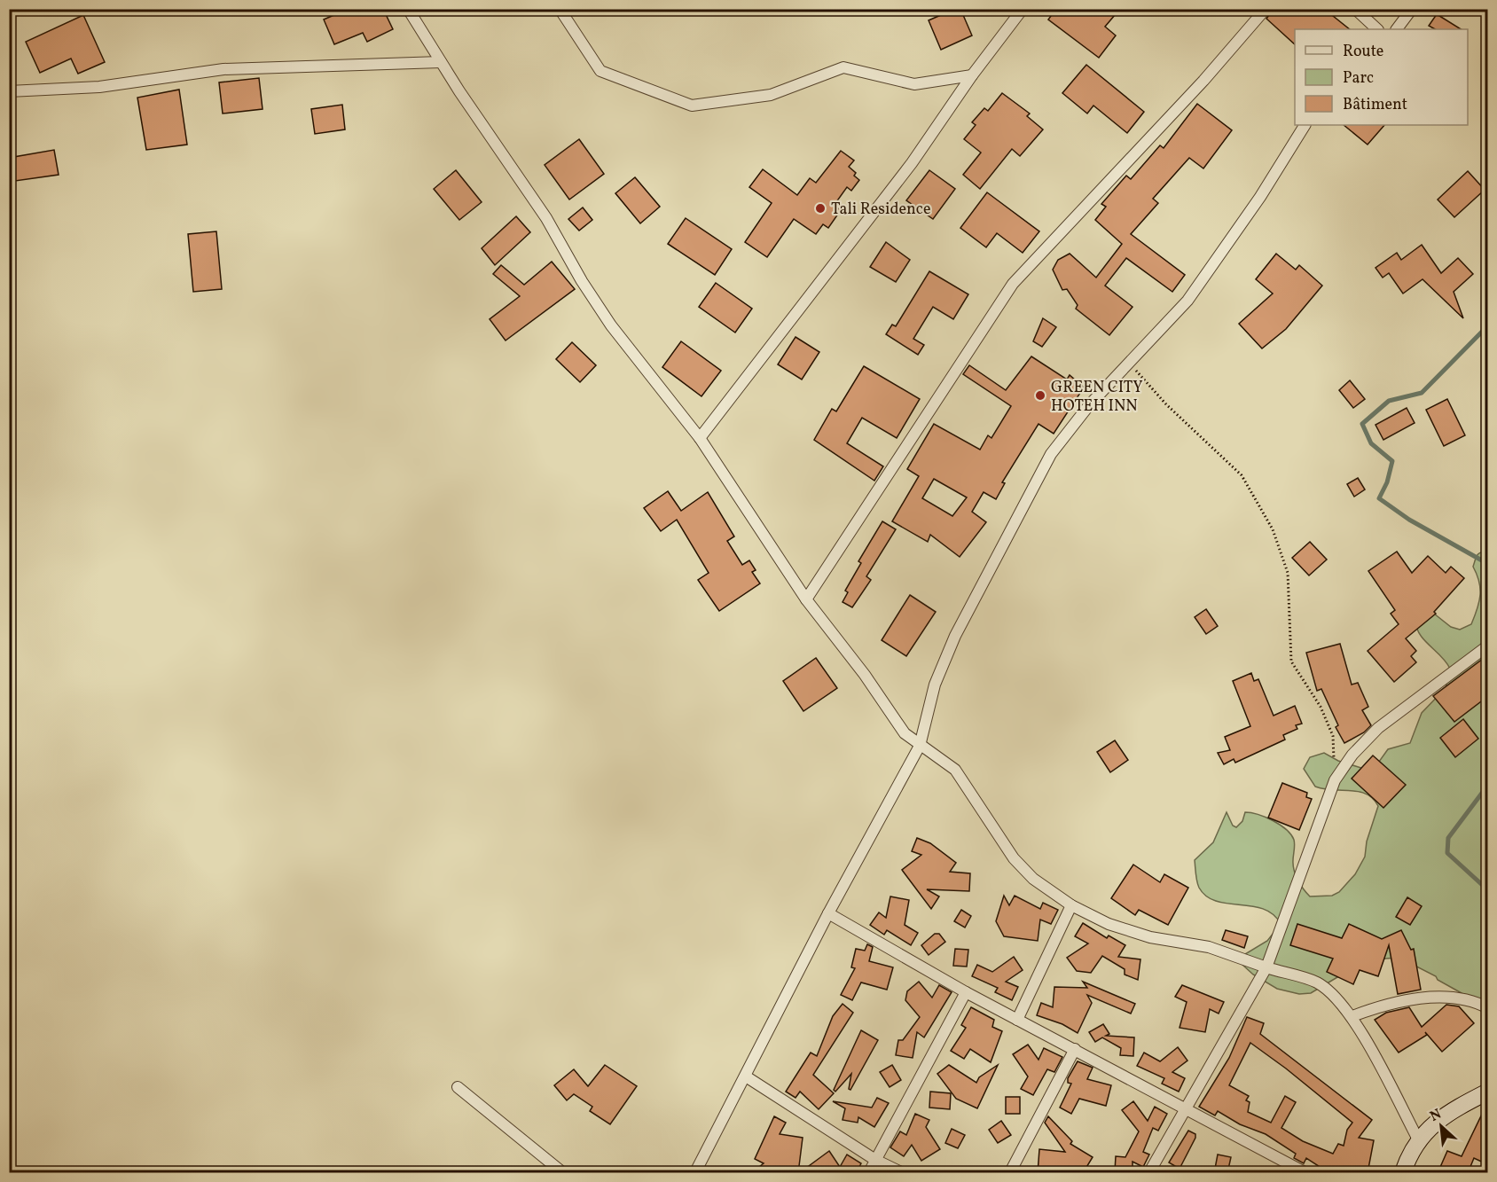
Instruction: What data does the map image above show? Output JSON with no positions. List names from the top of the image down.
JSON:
{
  "places": ["Tali Residence", "GREEN CITY HOTEH INN"],
  "legend": ["Route", "Parc", "Bâtiment"],
  "north": "top left"
}
